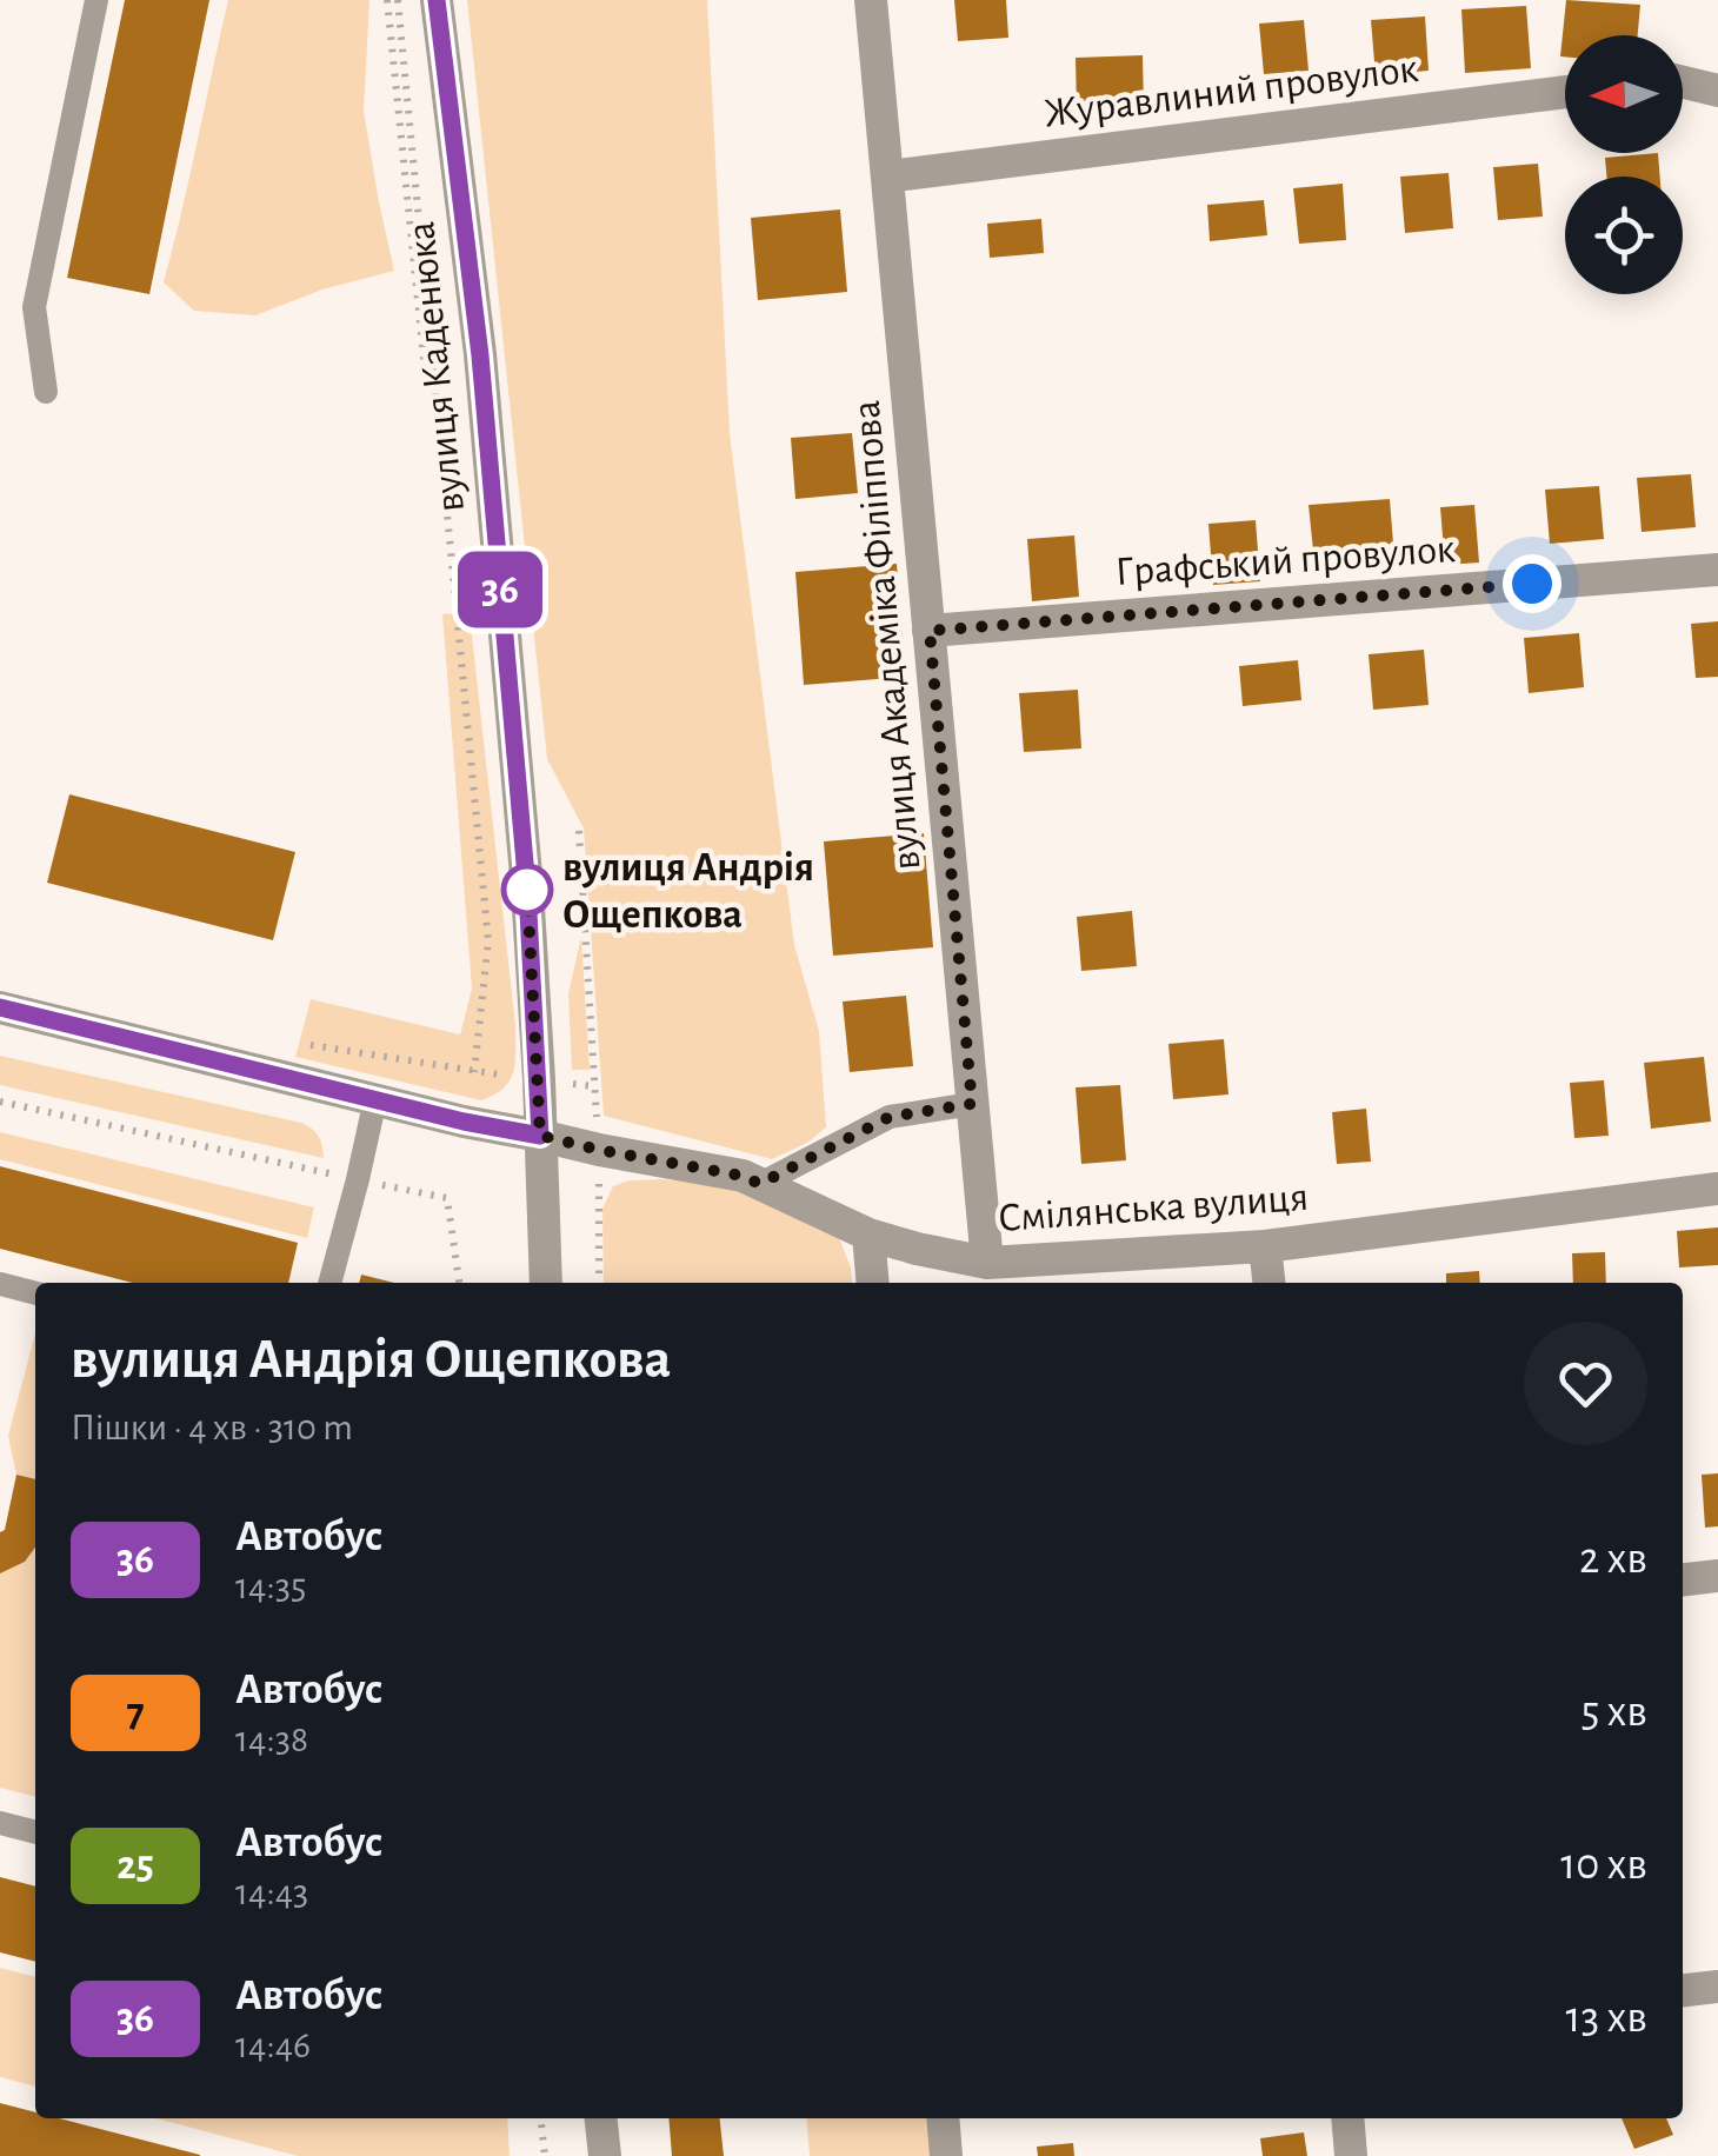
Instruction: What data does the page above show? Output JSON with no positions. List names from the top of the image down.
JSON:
{
  "streets": {
    "street": [
      "Журавлиний провулок",
      "вулиця Каденюка",
      "Графський провулок",
      "вулиця Академіка Філіппова",
      "Смілянська вулиця"
    ]
  },
  "crossings": [
    ["Журавлиний провулок", "вулиця Академіка Філіппова"],
    ["вулиця Каденюка", "Смілянська вулиця"],
    ["Графський провулок", "вулиця Академіка Філіппова"],
    ["вулиця Академіка Філіппова", "Смілянська вулиця"]
  ],
  "places": ["вулиця Андрія Ощепкова"],
  "lines": ["bus line 36"],
  "north": "left",
  "page": {
    "on_map": "36",
    "heading": ["вулиця Андрія Ощепкова", "Пішки · 4 хв · 310 m"],
    "list": [
      {
        "mark": "36",
        "name": "Автобус",
        "note": "14:35",
        "value": "2 хв"
      },
      {
        "mark": "7",
        "name": "Автобус",
        "note": "14:38",
        "value": "5 хв"
      },
      {
        "mark": "25",
        "name": "Автобус",
        "note": "14:43",
        "value": "10 хв"
      },
      {
        "mark": "36",
        "name": "Автобус",
        "note": "14:46",
        "value": "13 хв"
      }
    ]
  }
}
